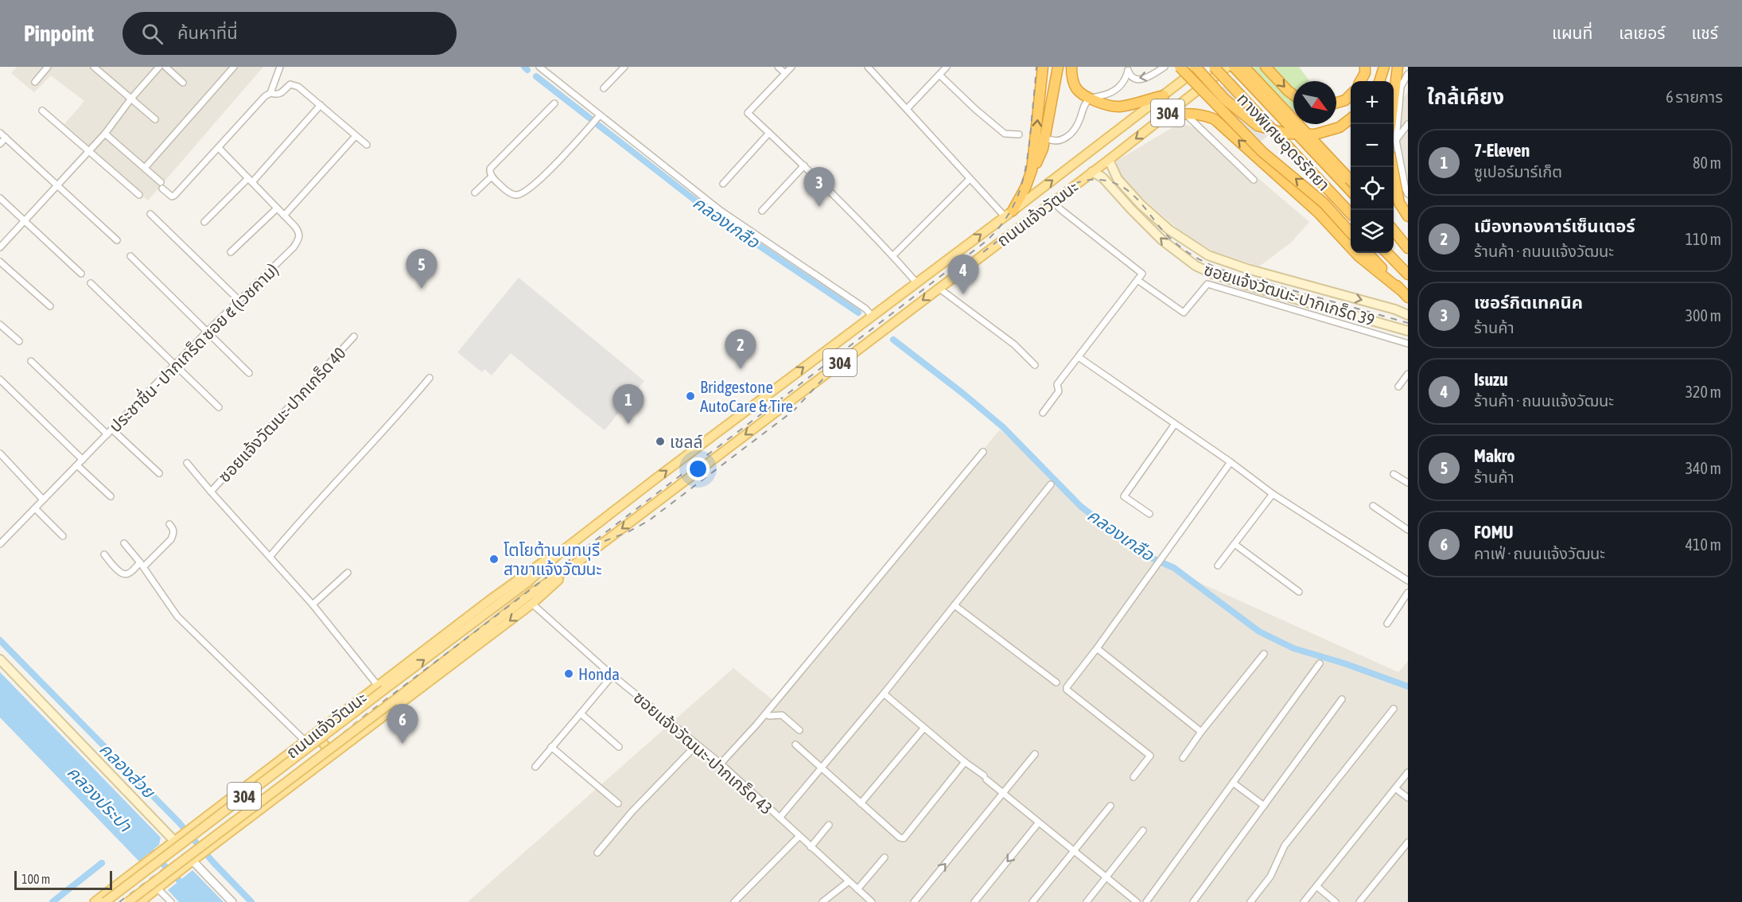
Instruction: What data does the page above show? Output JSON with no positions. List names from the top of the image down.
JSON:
{
  "streets": {
    "highway": ["ทางพิเศษอุดรรัถยา"],
    "main road": ["304", "ถนนแจ้งวัฒนะ", "ซอยแจ้งวัฒนะ-ปากเกร็ด 39"],
    "street": ["ประชาชื่น - ปากเกร็ด ซอย ๕ (เวชคาม)", "ซอยแจ้งวัฒนะ-ปากเกร็ด 40", "ซอยแจ้งวัฒนะ-ปากเกร็ด 43"]
  },
  "crossings": [
    ["ถนนแจ้งวัฒนะ", "ซอยแจ้งวัฒนะ-ปากเกร็ด 39"],
    ["ถนนแจ้งวัฒนะ", "ซอยแจ้งวัฒนะ-ปากเกร็ด 40"],
    ["ถนนแจ้งวัฒนะ", "ซอยแจ้งวัฒนะ-ปากเกร็ด 43"]
  ],
  "water": ["คลองเกลือ", "คลองส่วย", "คลองประปา"],
  "places": [
    "Bridgestone AutoCare & Tire",
    "เชลล์",
    "โตโยต้านนทบุรี สาขาแจ้งวัฒนะ",
    "Honda"
  ],
  "scale_bar": "100 m",
  "north": "bottom right",
  "page": {
    "header": "Pinpoint",
    "search": "ค้นหาที่นี่",
    "nav": ["แผนที่", "เลเยอร์", "แชร์"],
    "heading": ["ใกล้เคียง", "6 รายการ"],
    "map_buttons": ["+", "−"],
    "list": [
      {
        "mark": "1",
        "name": "7-Eleven",
        "note": "ซูเปอร์มาร์เก็ต",
        "value": "80 m"
      },
      {
        "mark": "2",
        "name": "เมืองทองคาร์เซ็นเตอร์",
        "note": "ร้านค้า · ถนนแจ้งวัฒนะ",
        "value": "110 m"
      },
      {
        "mark": "3",
        "name": "เซอร์กิตเทคนิค",
        "note": "ร้านค้า",
        "value": "300 m"
      },
      {
        "mark": "4",
        "name": "Isuzu",
        "note": "ร้านค้า · ถนนแจ้งวัฒนะ",
        "value": "320 m"
      },
      {
        "mark": "5",
        "name": "Makro",
        "note": "ร้านค้า",
        "value": "340 m"
      },
      {
        "mark": "6",
        "name": "FOMU",
        "note": "คาเฟ่ · ถนนแจ้งวัฒนะ",
        "value": "410 m"
      }
    ],
    "pins": [
      "3",
      "5",
      "4",
      "2",
      "1",
      "6"
    ],
    "scale": "100 m"
  }
}
